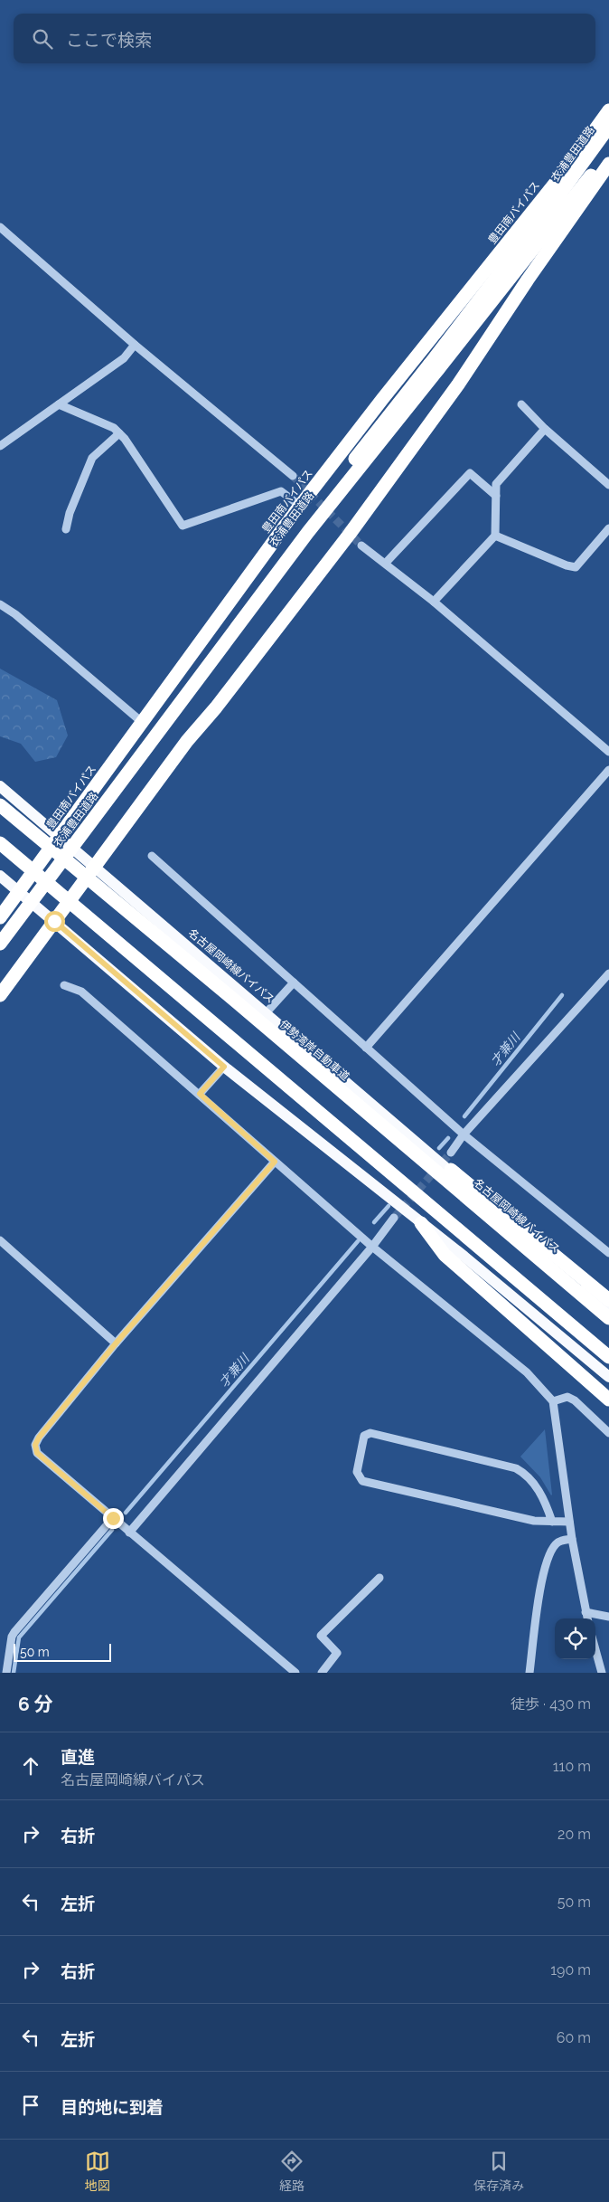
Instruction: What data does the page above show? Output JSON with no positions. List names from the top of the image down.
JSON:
{
  "streets": {
    "highway": ["衣浦豊田道路", "豊田南バイパス", "伊勢湾岸自動車道"],
    "main road": ["名古屋岡崎線バイパス"]
  },
  "crossings": [
    ["豊田南バイパス", "名古屋岡崎線バイパス"]
  ],
  "water": ["才兼川"],
  "scale_bar": "50 m",
  "page": {
    "search": "ここで検索",
    "scale": "50 m",
    "heading": ["6 分", "徒歩 · 430 m"],
    "list": [
      ["直進", "名古屋岡崎線バイパス", "110 m"],
      ["右折", "20 m"],
      ["左折", "50 m"],
      ["右折", "190 m"],
      ["左折", "60 m"],
      "目的地に到着"
    ],
    "nav": ["地図", "経路", "保存済み"]
  }
}
